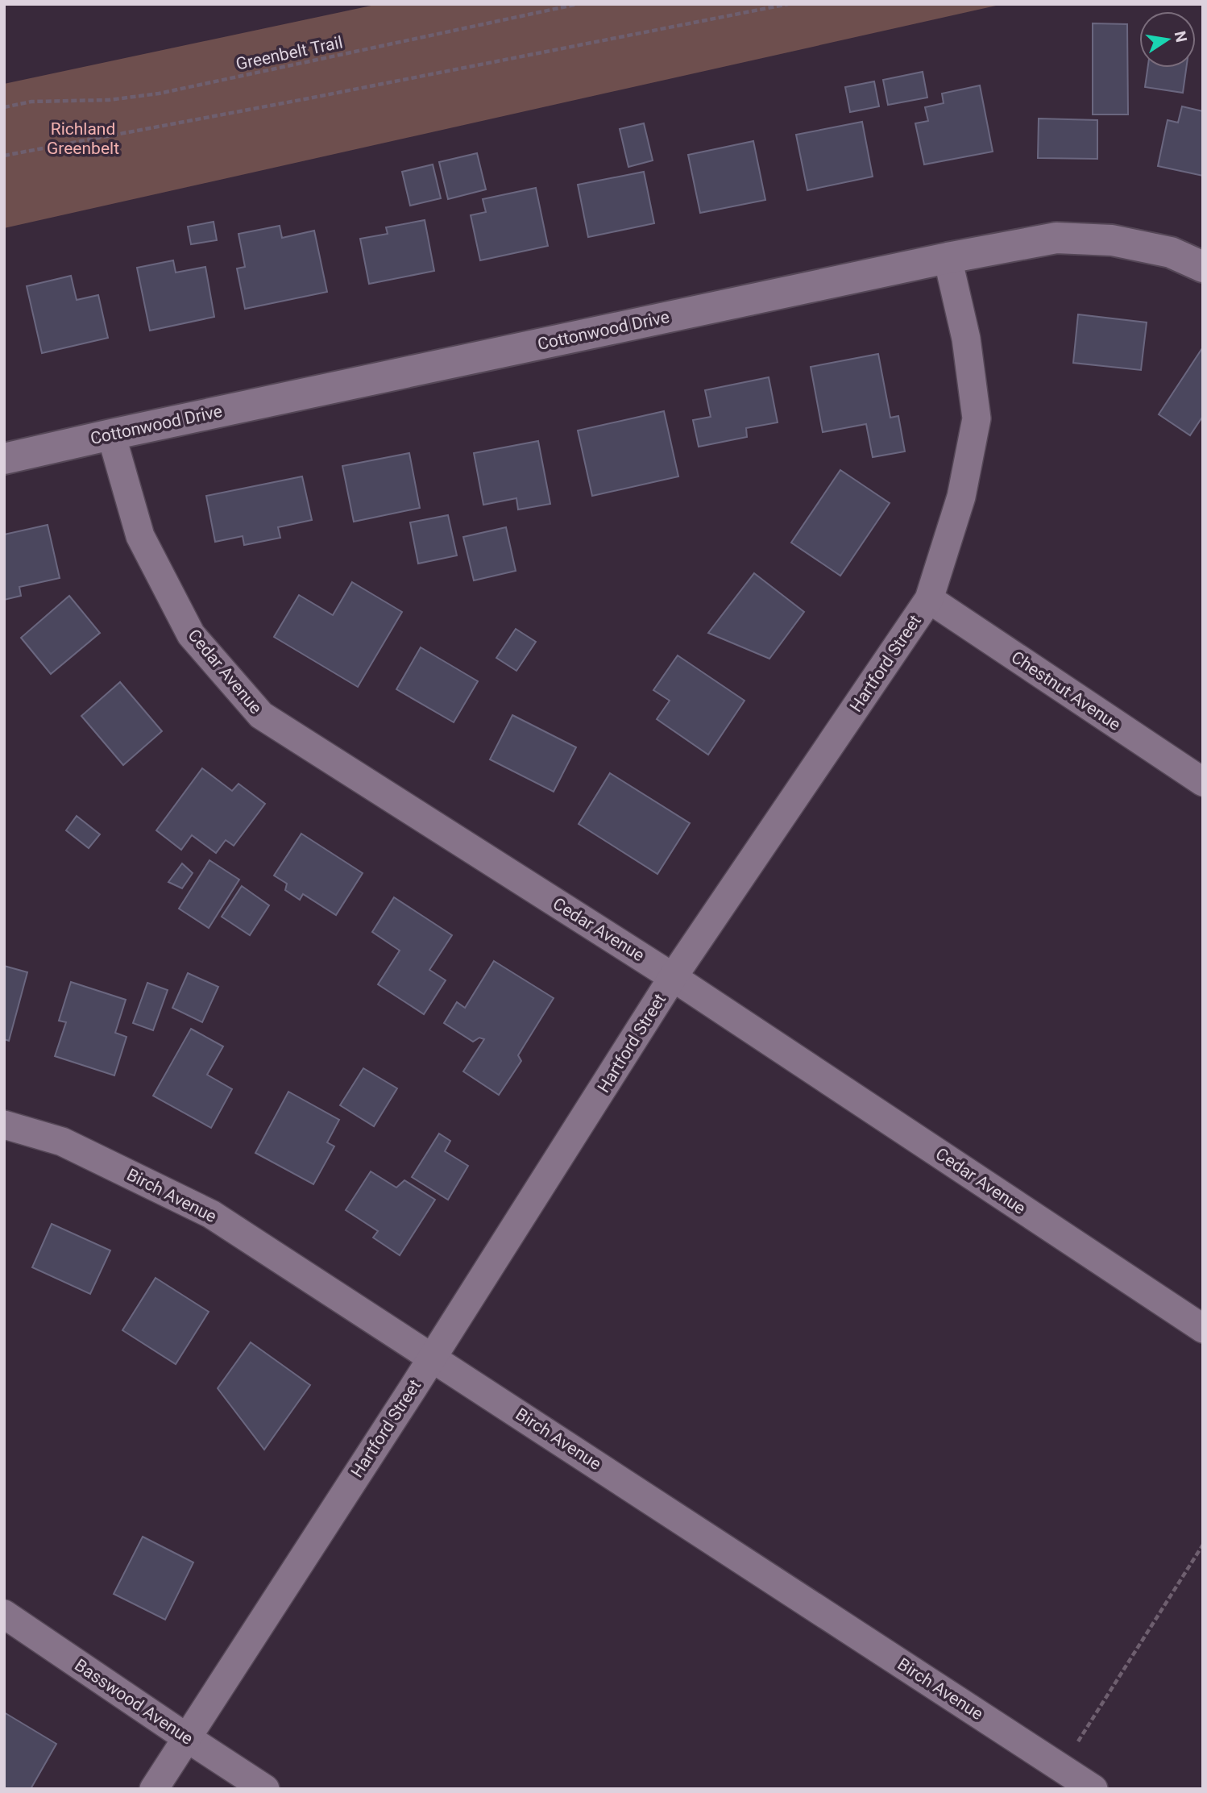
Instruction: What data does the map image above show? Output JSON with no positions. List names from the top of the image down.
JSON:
{
  "streets": {
    "street": [
      "Cottonwood Drive",
      "Hartford Street",
      "Cedar Avenue",
      "Chestnut Avenue",
      "Birch Avenue",
      "Basswood Avenue"
    ],
    "path": ["Greenbelt Trail"]
  },
  "crossings": [
    ["Cottonwood Drive", "Hartford Street"],
    ["Cottonwood Drive", "Cedar Avenue"],
    ["Hartford Street", "Cedar Avenue"],
    ["Hartford Street", "Chestnut Avenue"],
    ["Hartford Street", "Birch Avenue"],
    ["Hartford Street", "Basswood Avenue"]
  ],
  "parks": ["Richland Greenbelt"],
  "north": "right"
}
